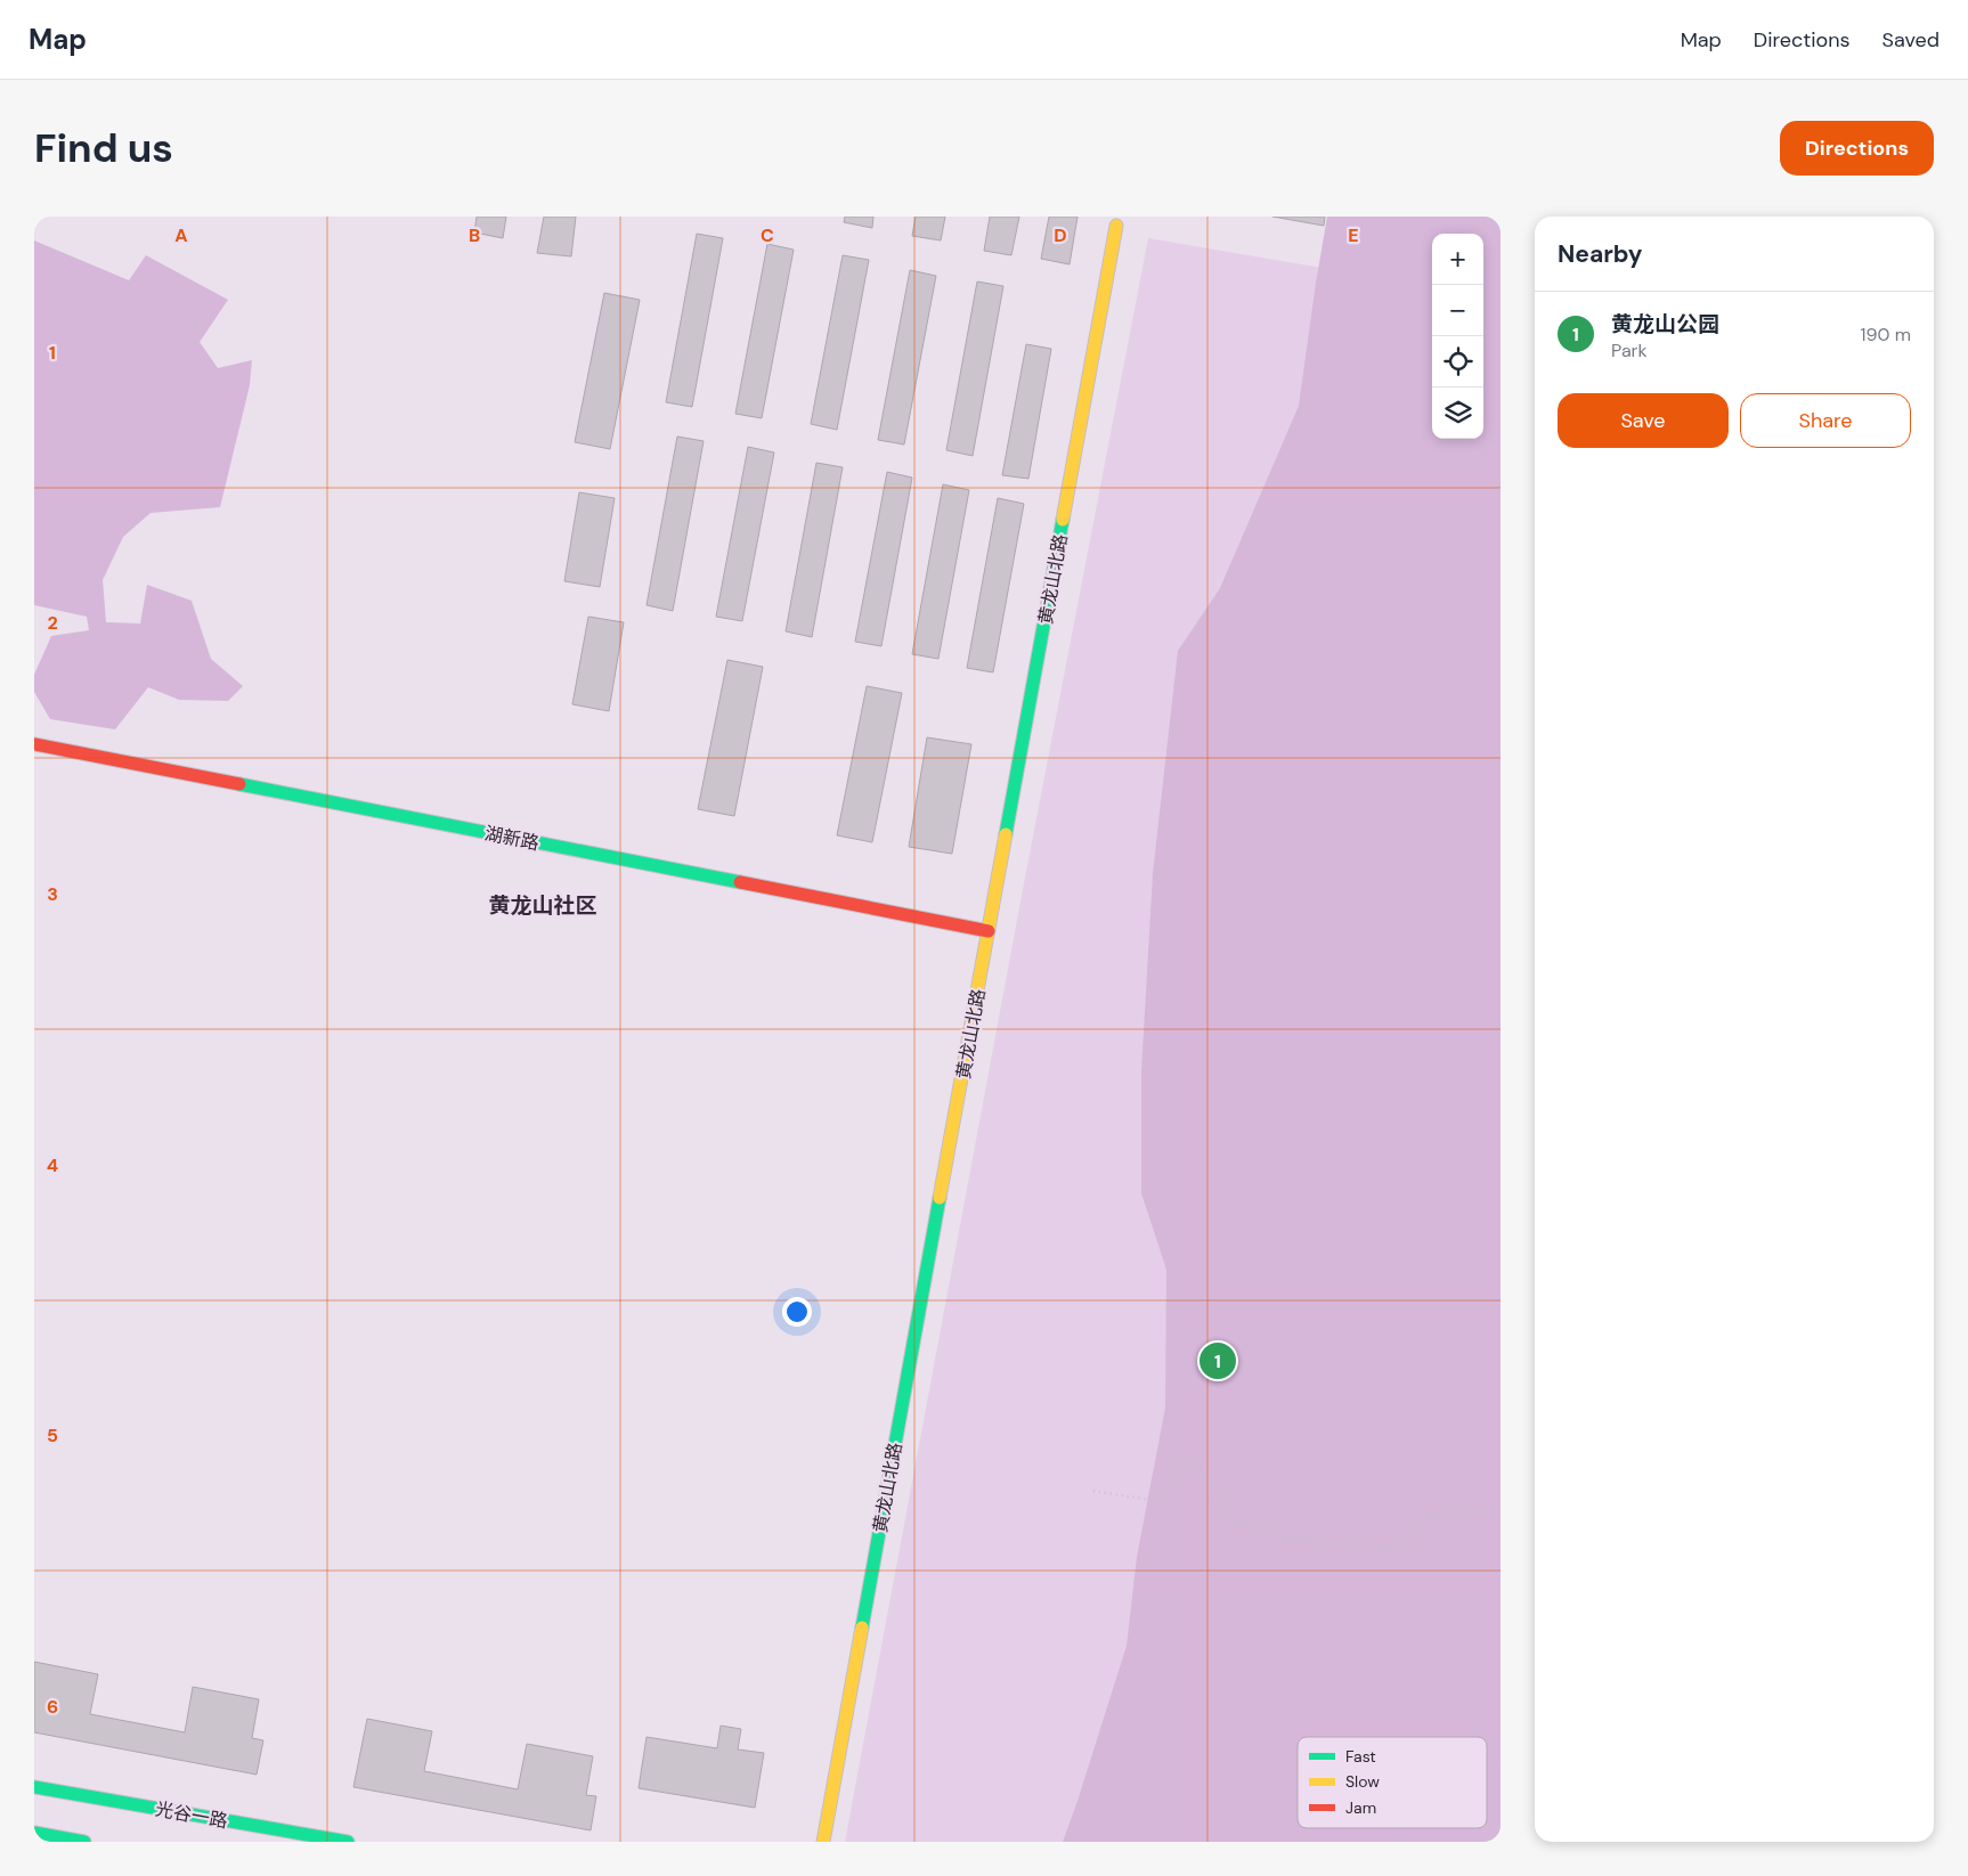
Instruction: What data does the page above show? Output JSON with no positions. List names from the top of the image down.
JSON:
{
  "streets": {
    "street": ["黄龙山北路", "湖新路", "光谷一路"]
  },
  "crossings": [
    ["黄龙山北路", "湖新路"]
  ],
  "districts": ["黄龙山社区"],
  "legend": ["Fast", "Slow", "Jam"],
  "page": {
    "header": "Map",
    "nav": ["Map", "Directions", "Saved"],
    "buttons": [
      "Directions",
      ["Save", "Share"]
    ],
    "title": "Find us",
    "heading": "Nearby",
    "map_buttons": ["+", "−"],
    "list": [
      {
        "mark": "1",
        "name": "黄龙山公园",
        "note": "Park",
        "value": "190 m"
      }
    ],
    "pins": "1"
  },
  "grid": {
    "columns": [
      "A",
      "B",
      "C",
      "D",
      "E"
    ],
    "rows": [
      "1",
      "2",
      "3",
      "4",
      "5",
      "6"
    ]
  }
}
